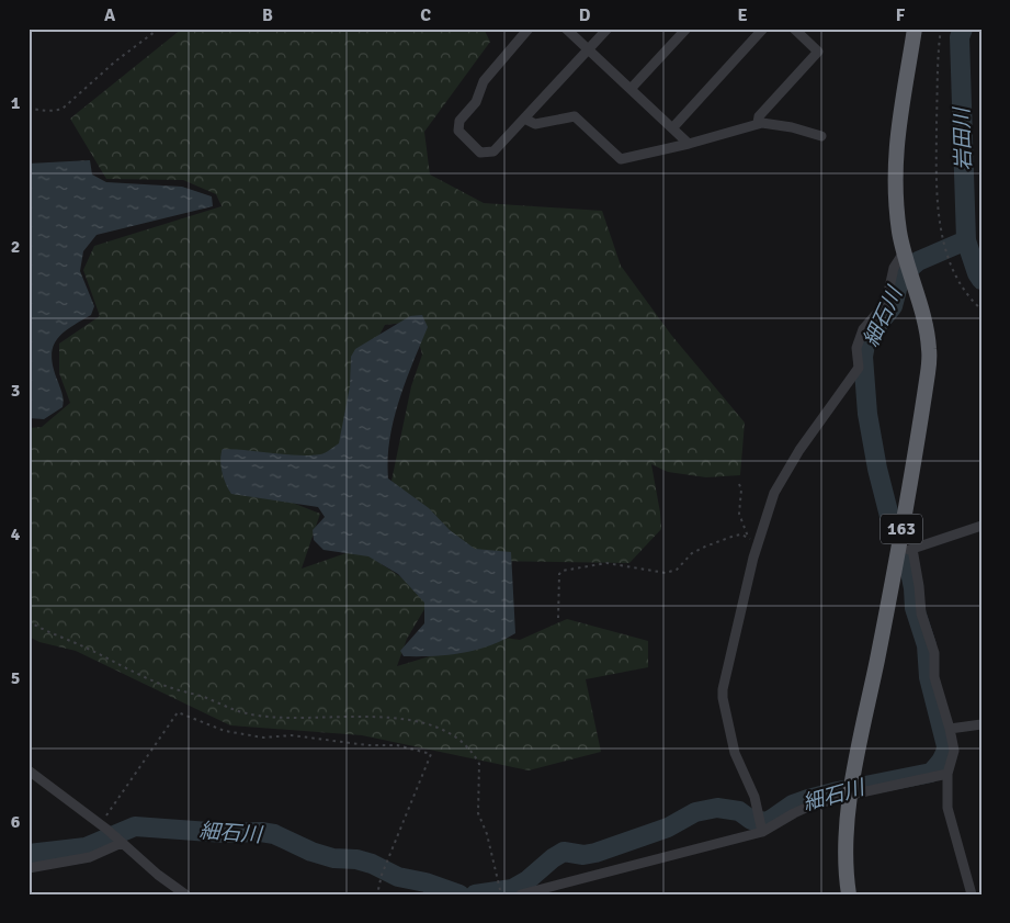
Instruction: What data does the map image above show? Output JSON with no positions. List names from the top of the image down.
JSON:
{
  "streets": {
    "highway": ["163"]
  },
  "water": ["岩田川", "細石川"],
  "grid": {
    "columns": [
      "A",
      "B",
      "C",
      "D",
      "E",
      "F"
    ],
    "rows": [
      "1",
      "2",
      "3",
      "4",
      "5",
      "6"
    ]
  }
}
